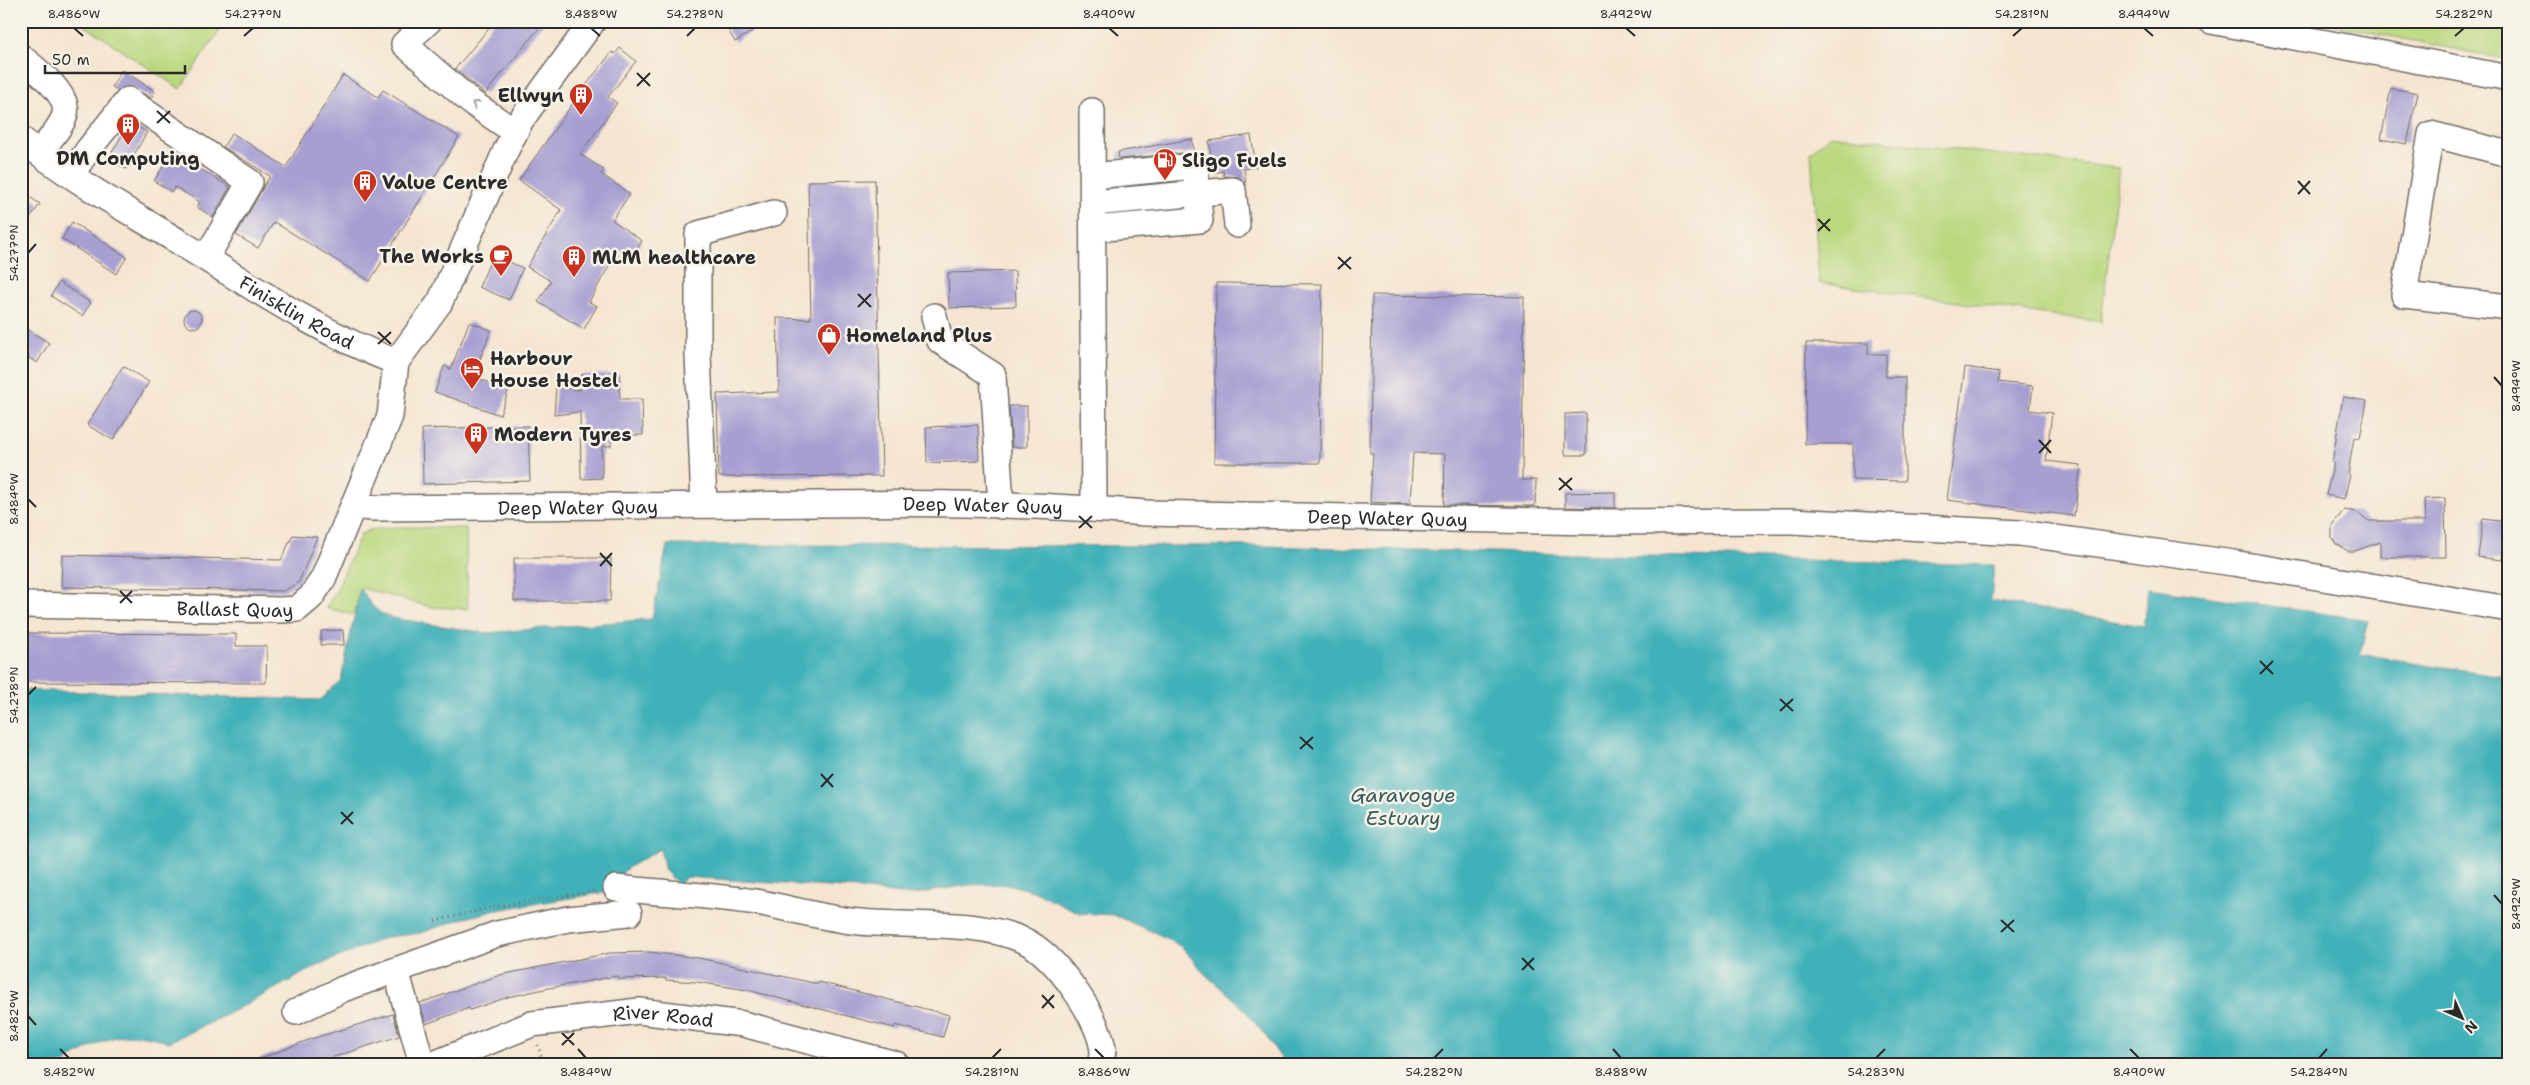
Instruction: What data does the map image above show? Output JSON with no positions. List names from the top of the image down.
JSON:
{
  "streets": {
    "street": [
      "Finisklin Road",
      "Deep Water Quay",
      "Ballast Quay",
      "River Road"
    ]
  },
  "crossings": [
    ["Finisklin Road", "Ballast Quay"],
    ["Deep Water Quay", "Ballast Quay"]
  ],
  "water": ["Garavogue Estuary"],
  "places": {
    "building": [
      "Ellwyn",
      "DM Computing",
      "Value Centre",
      "MLM healthcare",
      "Modern Tyres"
    ],
    "fuel station": ["Sligo Fuels"],
    "cafe": ["The Works"],
    "shop": ["Homeland Plus"],
    "hotel": ["Harbour House Hostel"]
  },
  "scale_bar": "50 m",
  "north": "bottom right",
  "coordinates": [
    "8.486°W",
    "54.277°N",
    "8.488°W",
    "54.278°N",
    "8.490°W",
    "8.492°W",
    "54.281°N",
    "8.494°W",
    "54.282°N",
    "8.484°W",
    "8.482°W",
    "54.283°N",
    "54.284°N"
  ]
}
